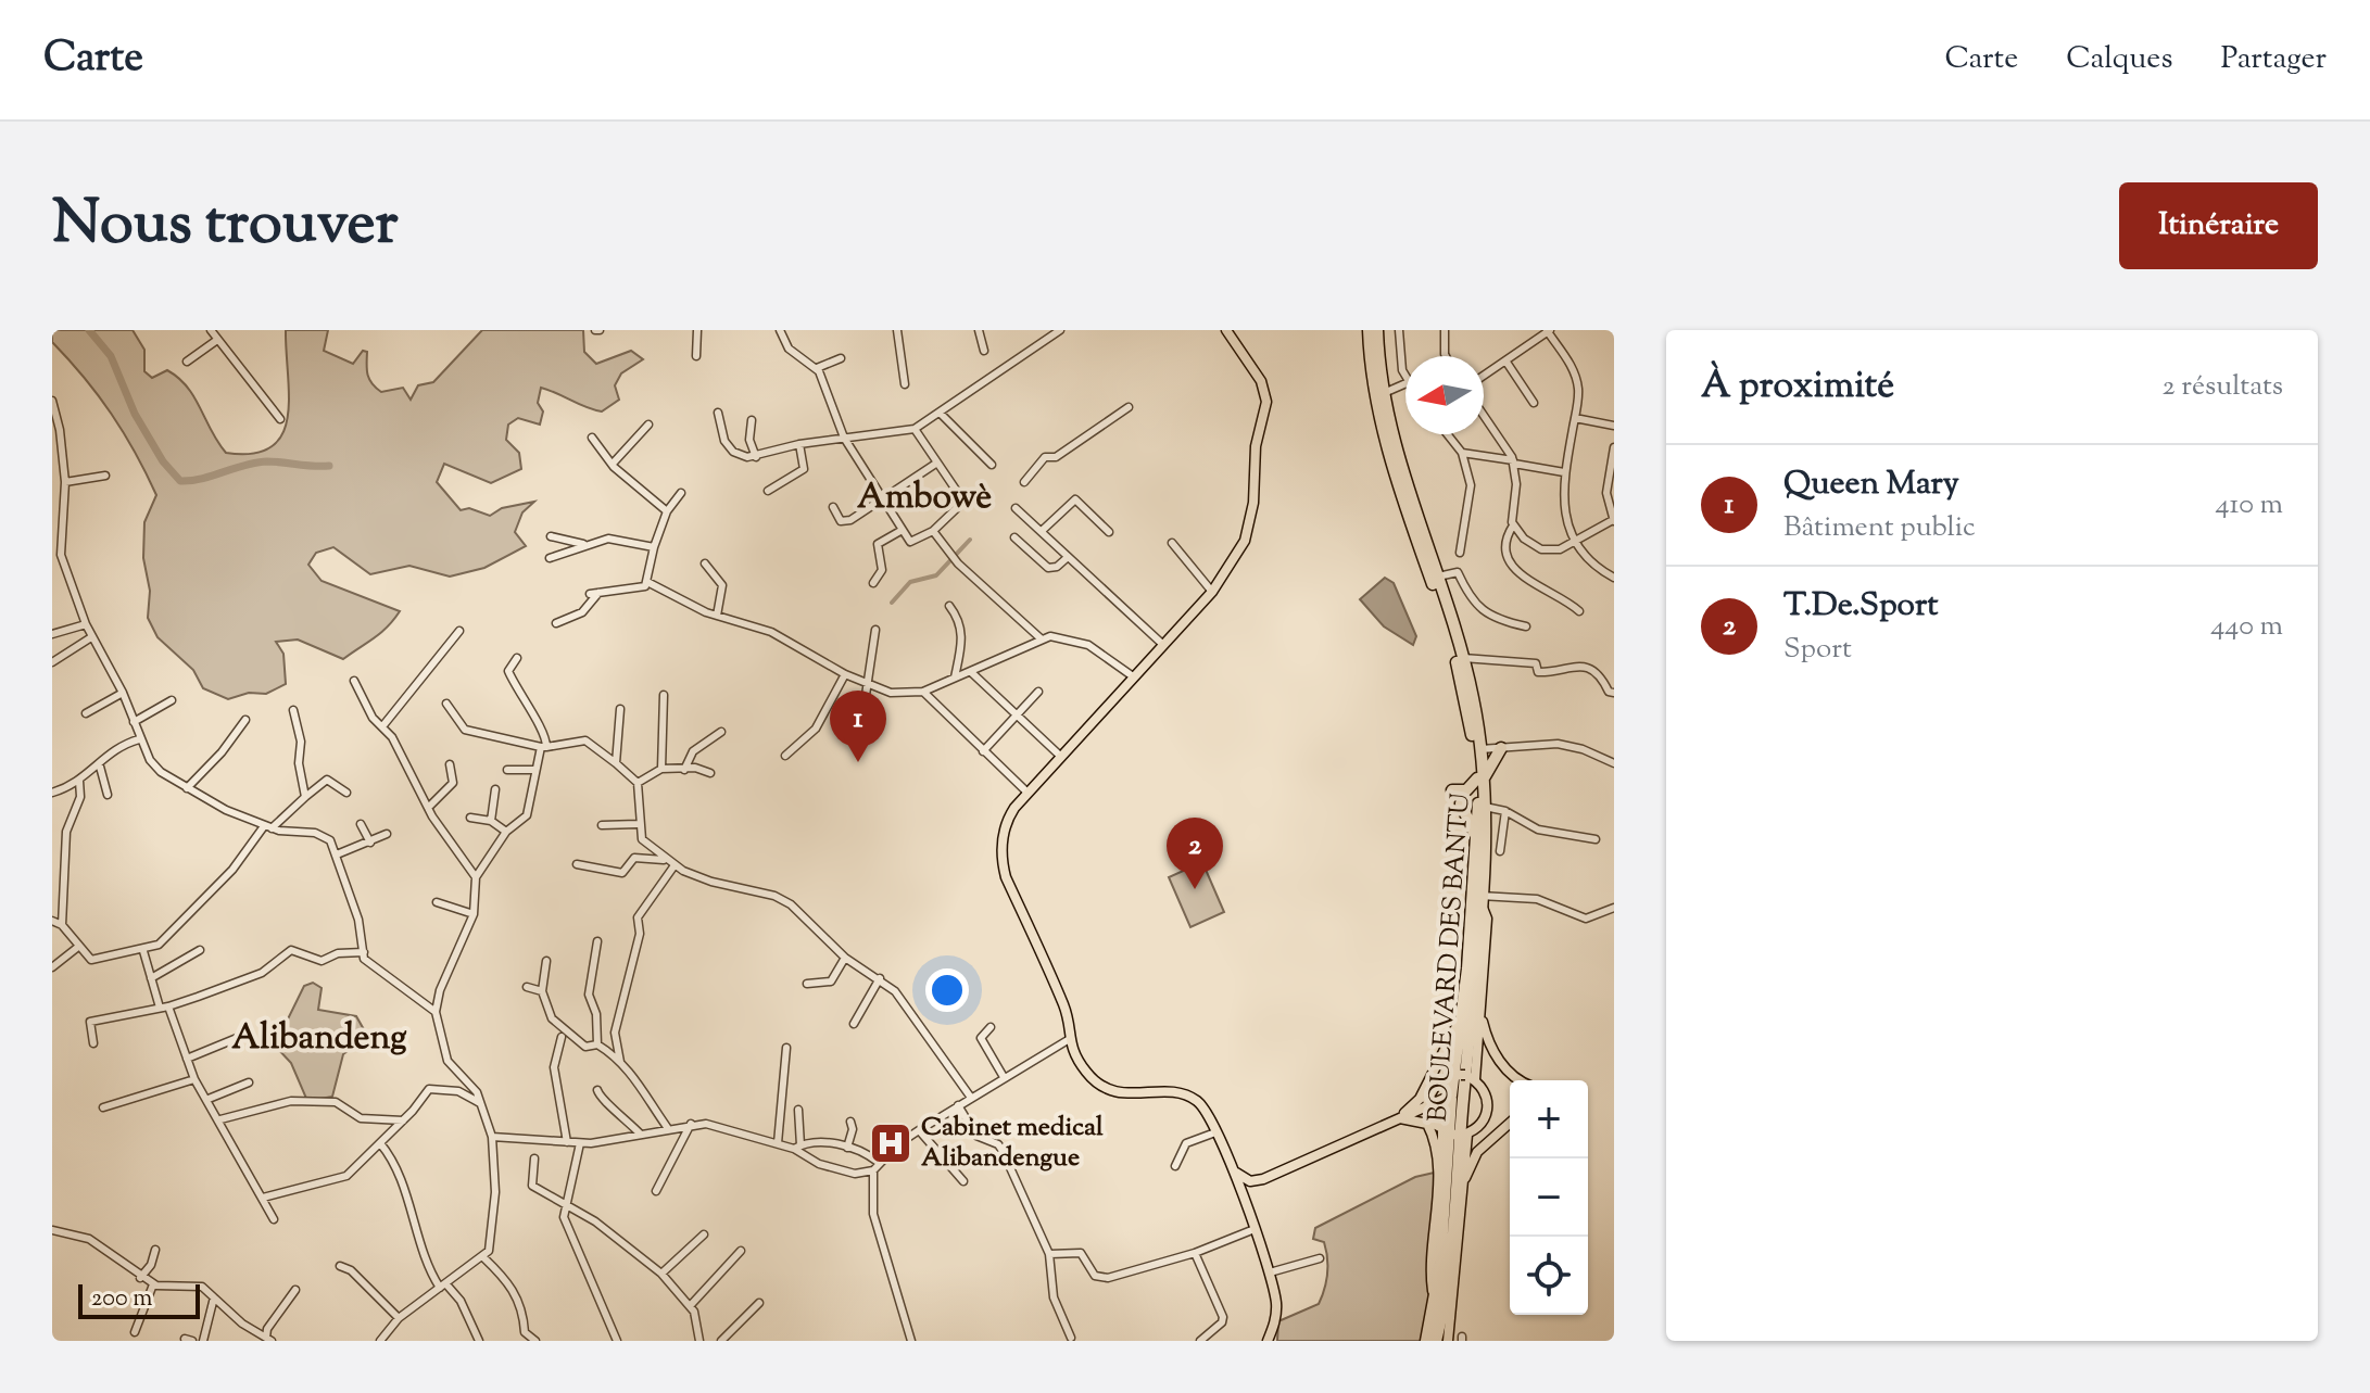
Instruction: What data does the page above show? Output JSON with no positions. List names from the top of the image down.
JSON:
{
  "streets": {
    "highway": ["BOULEVARD DES BANTU"]
  },
  "districts": ["Ambowè", "Alibandeng"],
  "places": {
    "hospital": ["Cabinet medical Alibandengue"]
  },
  "scale_bar": "200 m",
  "north": "left",
  "page": {
    "header": "Carte",
    "nav": ["Carte", "Calques", "Partager"],
    "title": "Nous trouver",
    "buttons": "Itinéraire",
    "heading": ["À proximité", "2 résultats"],
    "list": [
      {
        "mark": "1",
        "name": "Queen Mary",
        "note": "Bâtiment public",
        "value": "410 m"
      },
      {
        "mark": "2",
        "name": "T.De.Sport",
        "note": "Sport",
        "value": "440 m"
      }
    ],
    "pins": ["1", "2"],
    "map_buttons": ["+", "−"],
    "scale": "200 m"
  }
}
